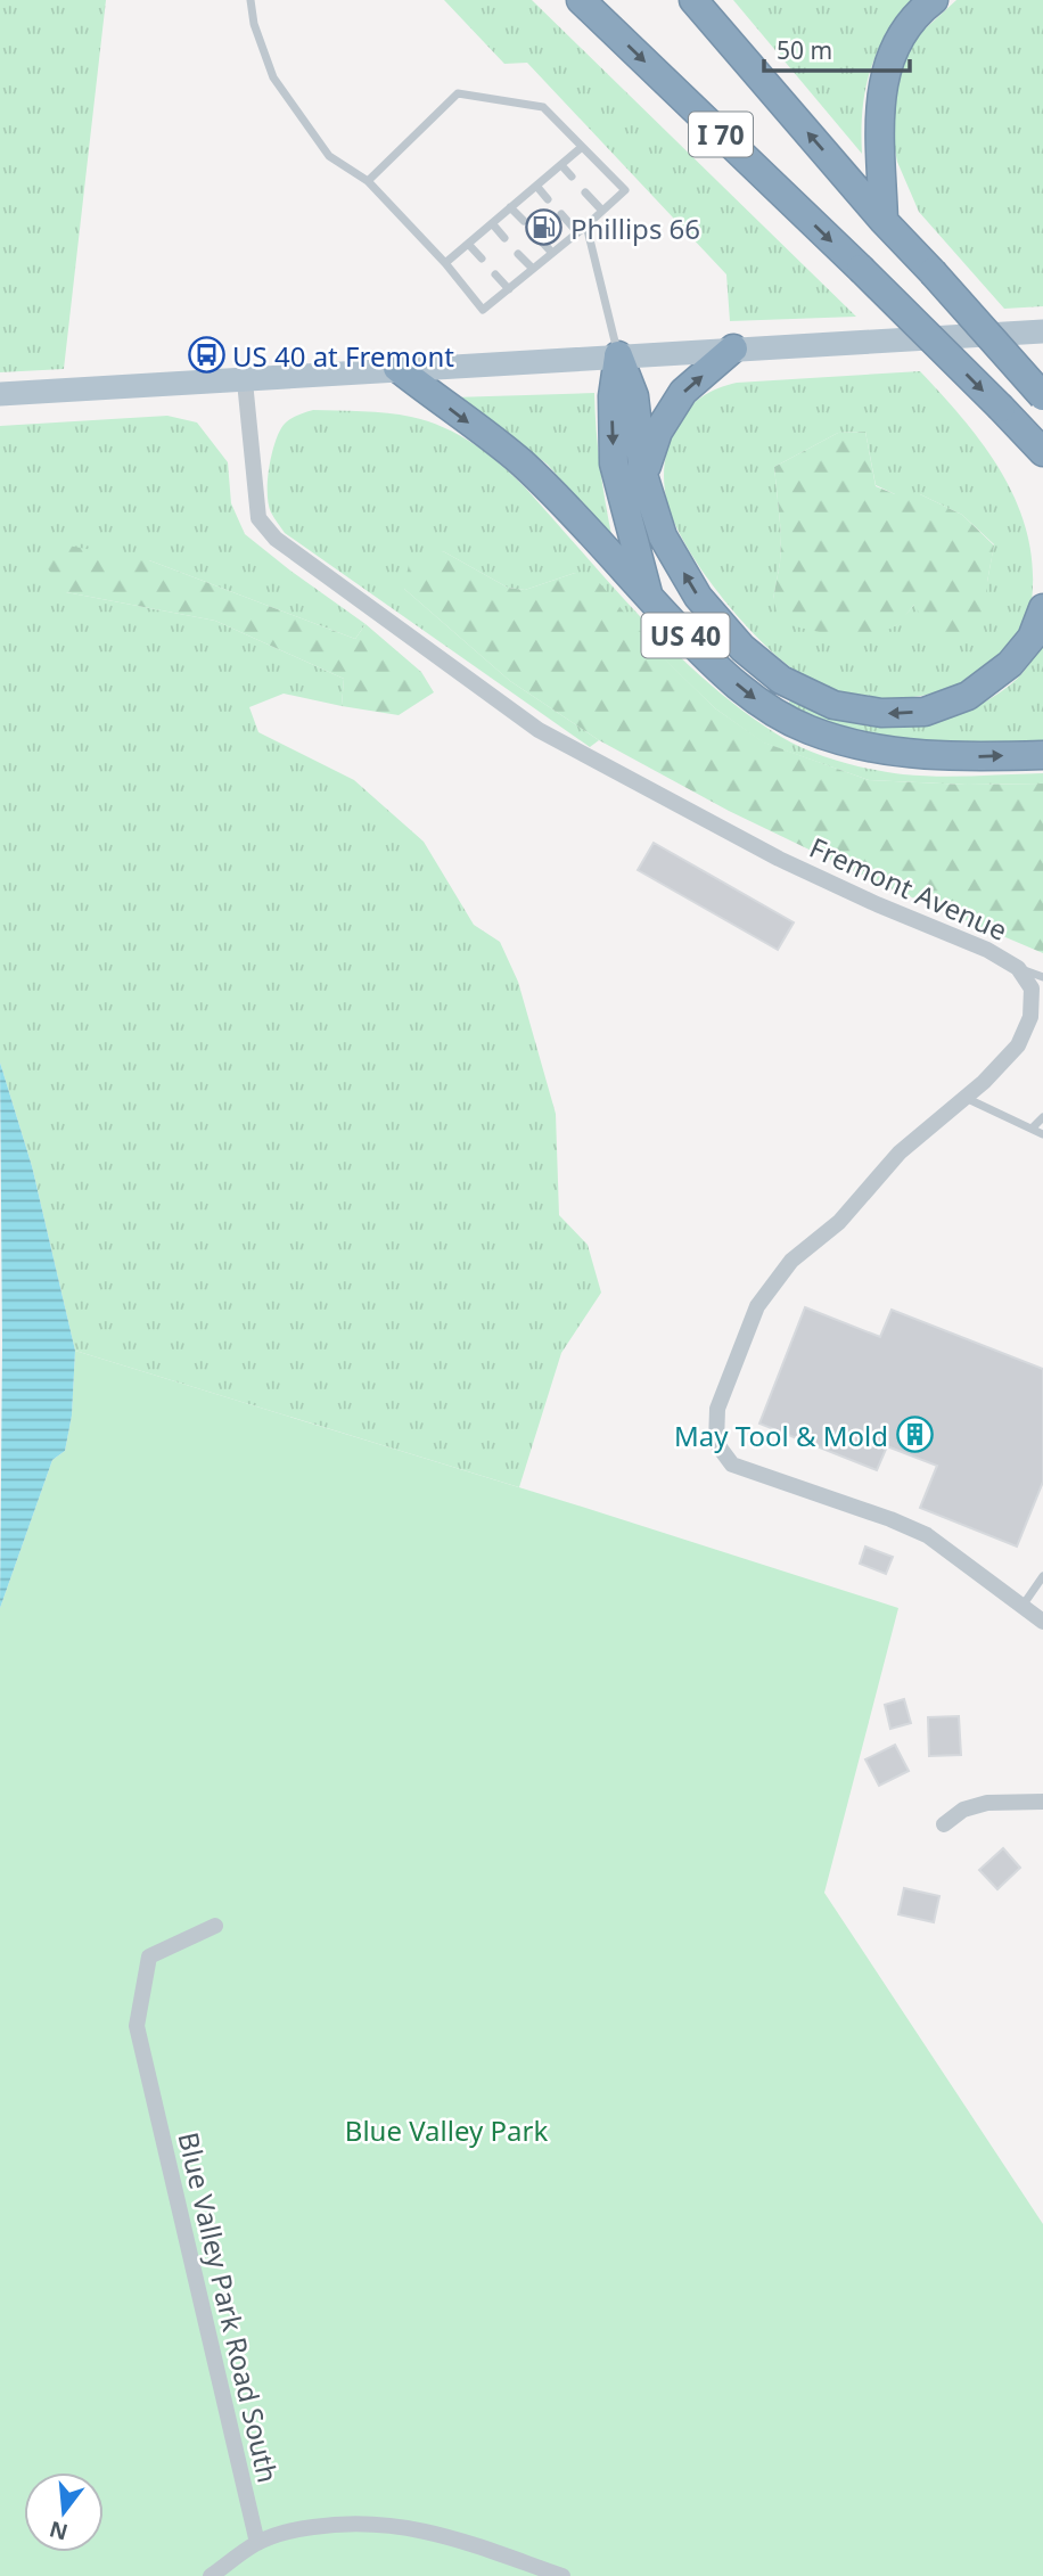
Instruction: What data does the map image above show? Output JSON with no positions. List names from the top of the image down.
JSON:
{
  "streets": {
    "highway": ["I 70", "US 40"],
    "street": ["Fremont Avenue", "Blue Valley Park Road South"]
  },
  "parks": ["Blue Valley Park"],
  "places": {
    "fuel station": ["Phillips 66"],
    "bus stop": ["US 40 at Fremont"],
    "building": ["May Tool & Mold"]
  },
  "scale_bar": "50 m",
  "north": "bottom"
}
